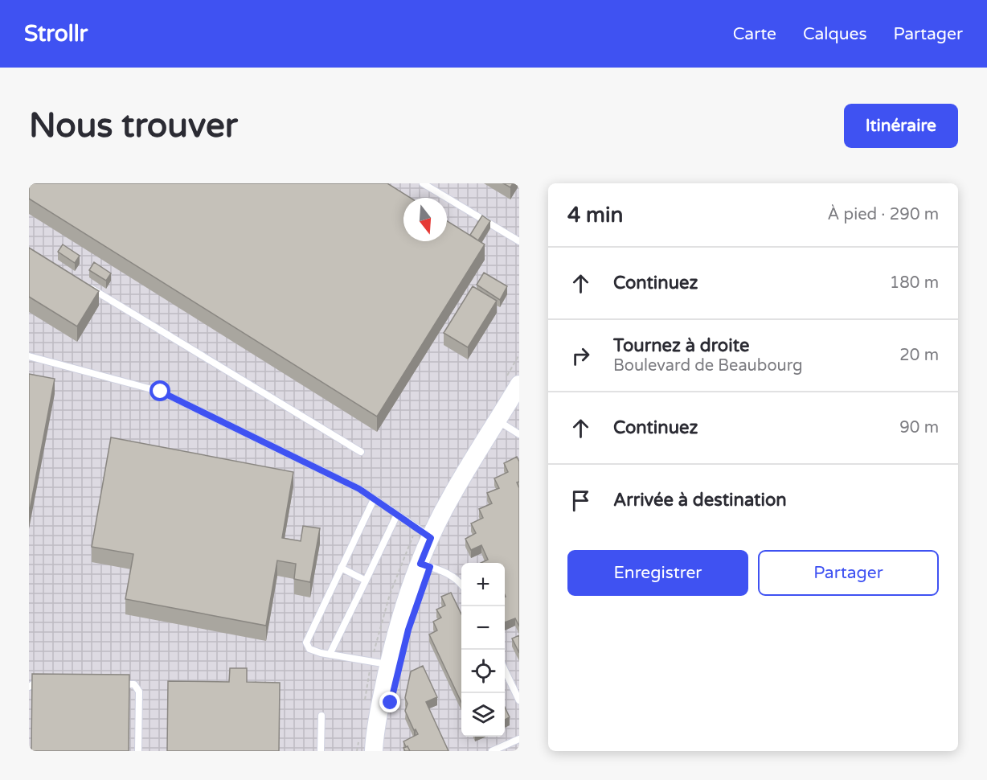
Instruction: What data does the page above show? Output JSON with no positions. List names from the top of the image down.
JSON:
{
  "north": "bottom",
  "page": {
    "header": "Strollr",
    "nav": ["Carte", "Calques", "Partager"],
    "buttons": [
      "Itinéraire",
      ["Enregistrer", "Partager"]
    ],
    "title": "Nous trouver",
    "heading": ["4 min", "À pied · 290 m"],
    "list": [
      ["Continuez", "180 m"],
      ["Tournez à droite", "Boulevard de Beaubourg", "20 m"],
      ["Continuez", "90 m"],
      "Arrivée à destination"
    ],
    "map_buttons": ["+", "−"]
  }
}
